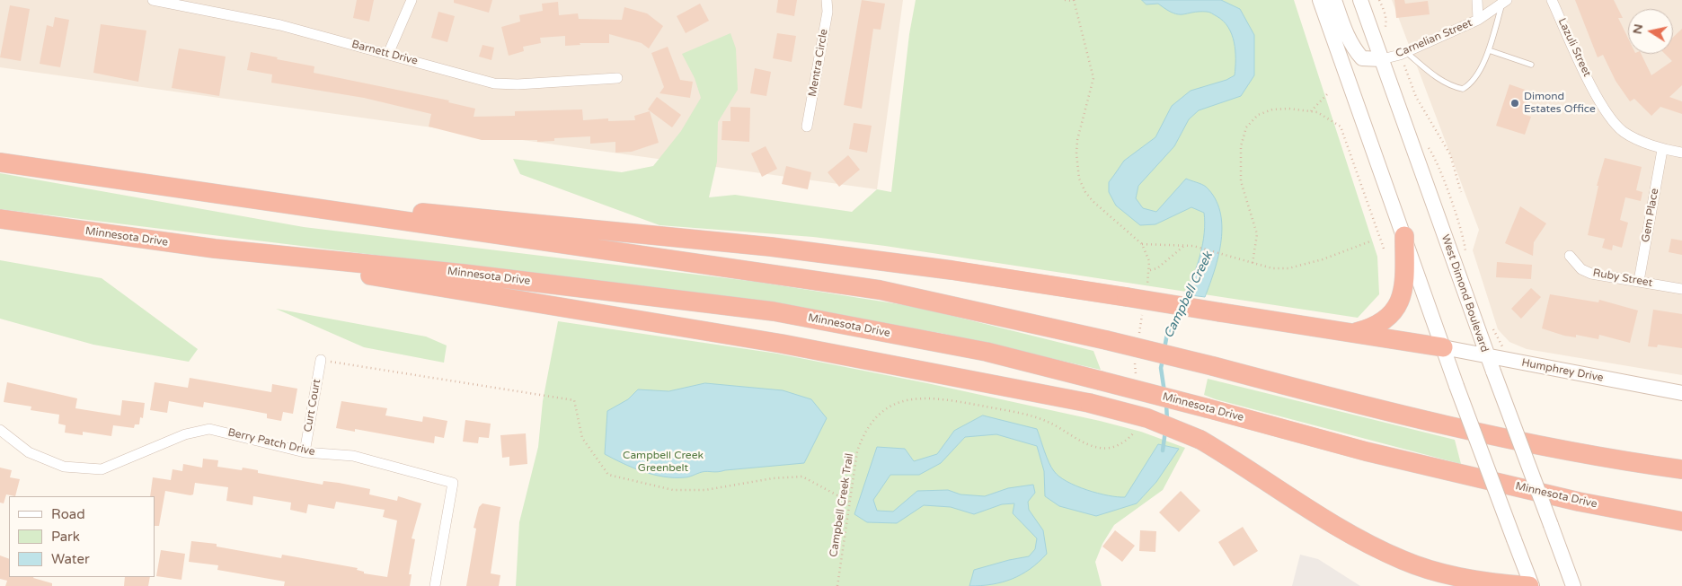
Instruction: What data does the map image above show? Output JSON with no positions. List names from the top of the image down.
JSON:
{
  "streets": {
    "highway": ["Minnesota Drive"],
    "main road": ["West Dimond Boulevard", "Humphrey Drive"],
    "street": [
      "Carnelian Street",
      "Lazuli Street",
      "Barnett Drive",
      "Mentra Circle",
      "Gem Place",
      "Ruby Street",
      "Curt Court",
      "Berry Patch Drive"
    ],
    "path": ["Campbell Creek Trail"]
  },
  "crossings": [
    ["Carnelian Street", "West Dimond Boulevard"],
    ["Lazuli Street", "Gem Place"],
    ["Gem Place", "Ruby Street"],
    ["West Dimond Boulevard", "Humphrey Drive"],
    ["Curt Court", "Berry Patch Drive"]
  ],
  "water": ["Campbell Creek"],
  "parks": ["Campbell Creek Greenbelt"],
  "places": ["Dimond Estates Office"],
  "legend": ["Road", "Park", "Water"],
  "north": "left"
}
